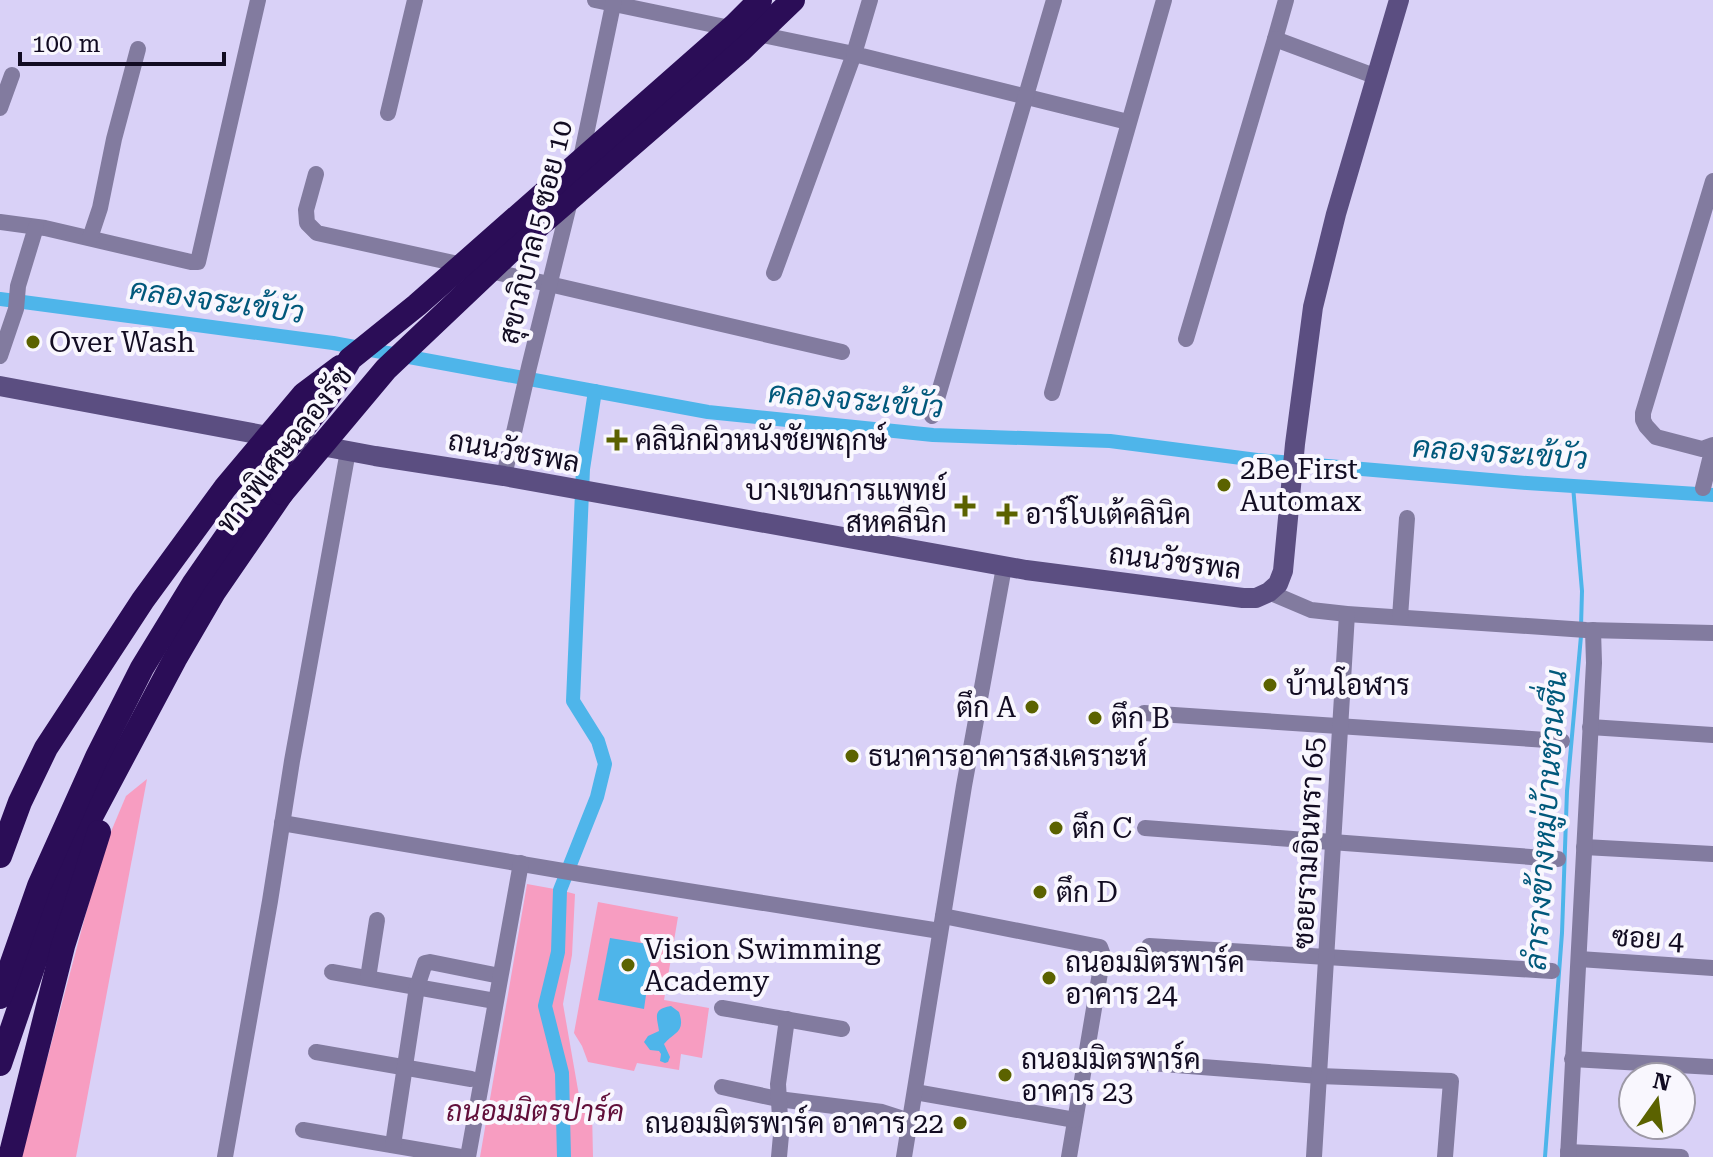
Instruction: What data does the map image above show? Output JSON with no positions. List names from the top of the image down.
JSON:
{
  "streets": {
    "highway": ["ทางพิเศษฉลองรัช"],
    "main road": ["ถนนวัชรพล"],
    "street": ["สุขาภิบาล 5 ซอย 10", "ซอยรามอินทรา 65", "ซอย 4"]
  },
  "crossings": [
    ["สุขาภิบาล 5 ซอย 10", "ถนนวัชรพล"]
  ],
  "water": ["คลองจระเข้บัว", "ลำรางข้างหมู่บ้านชวนชื่น"],
  "parks": ["ถนอมมิตรปาร์ค"],
  "places": {
    "other": [
      "Over Wash",
      "2Be First Automax",
      "บ้านโอฬาร",
      "ตึก A",
      "ตึก B",
      "ธนาคารอาคารสงเคราะห์",
      "ตึก C",
      "ตึก D",
      "Vision Swimming Academy",
      "ถนอมมิตรพาร์ค อาคาร 24",
      "ถนอมมิตรพาร์ค อาคาร 23",
      "ถนอมมิตรพาร์ค อาคาร 22"
    ],
    "health": ["คลินิกผิวหนังชัยพฤกษ์", "บางเขนการแพทย์ สหคลีนิก", "อาร์โบเต้คลินิค"]
  },
  "scale_bar": "100 m",
  "north": "top"
}
